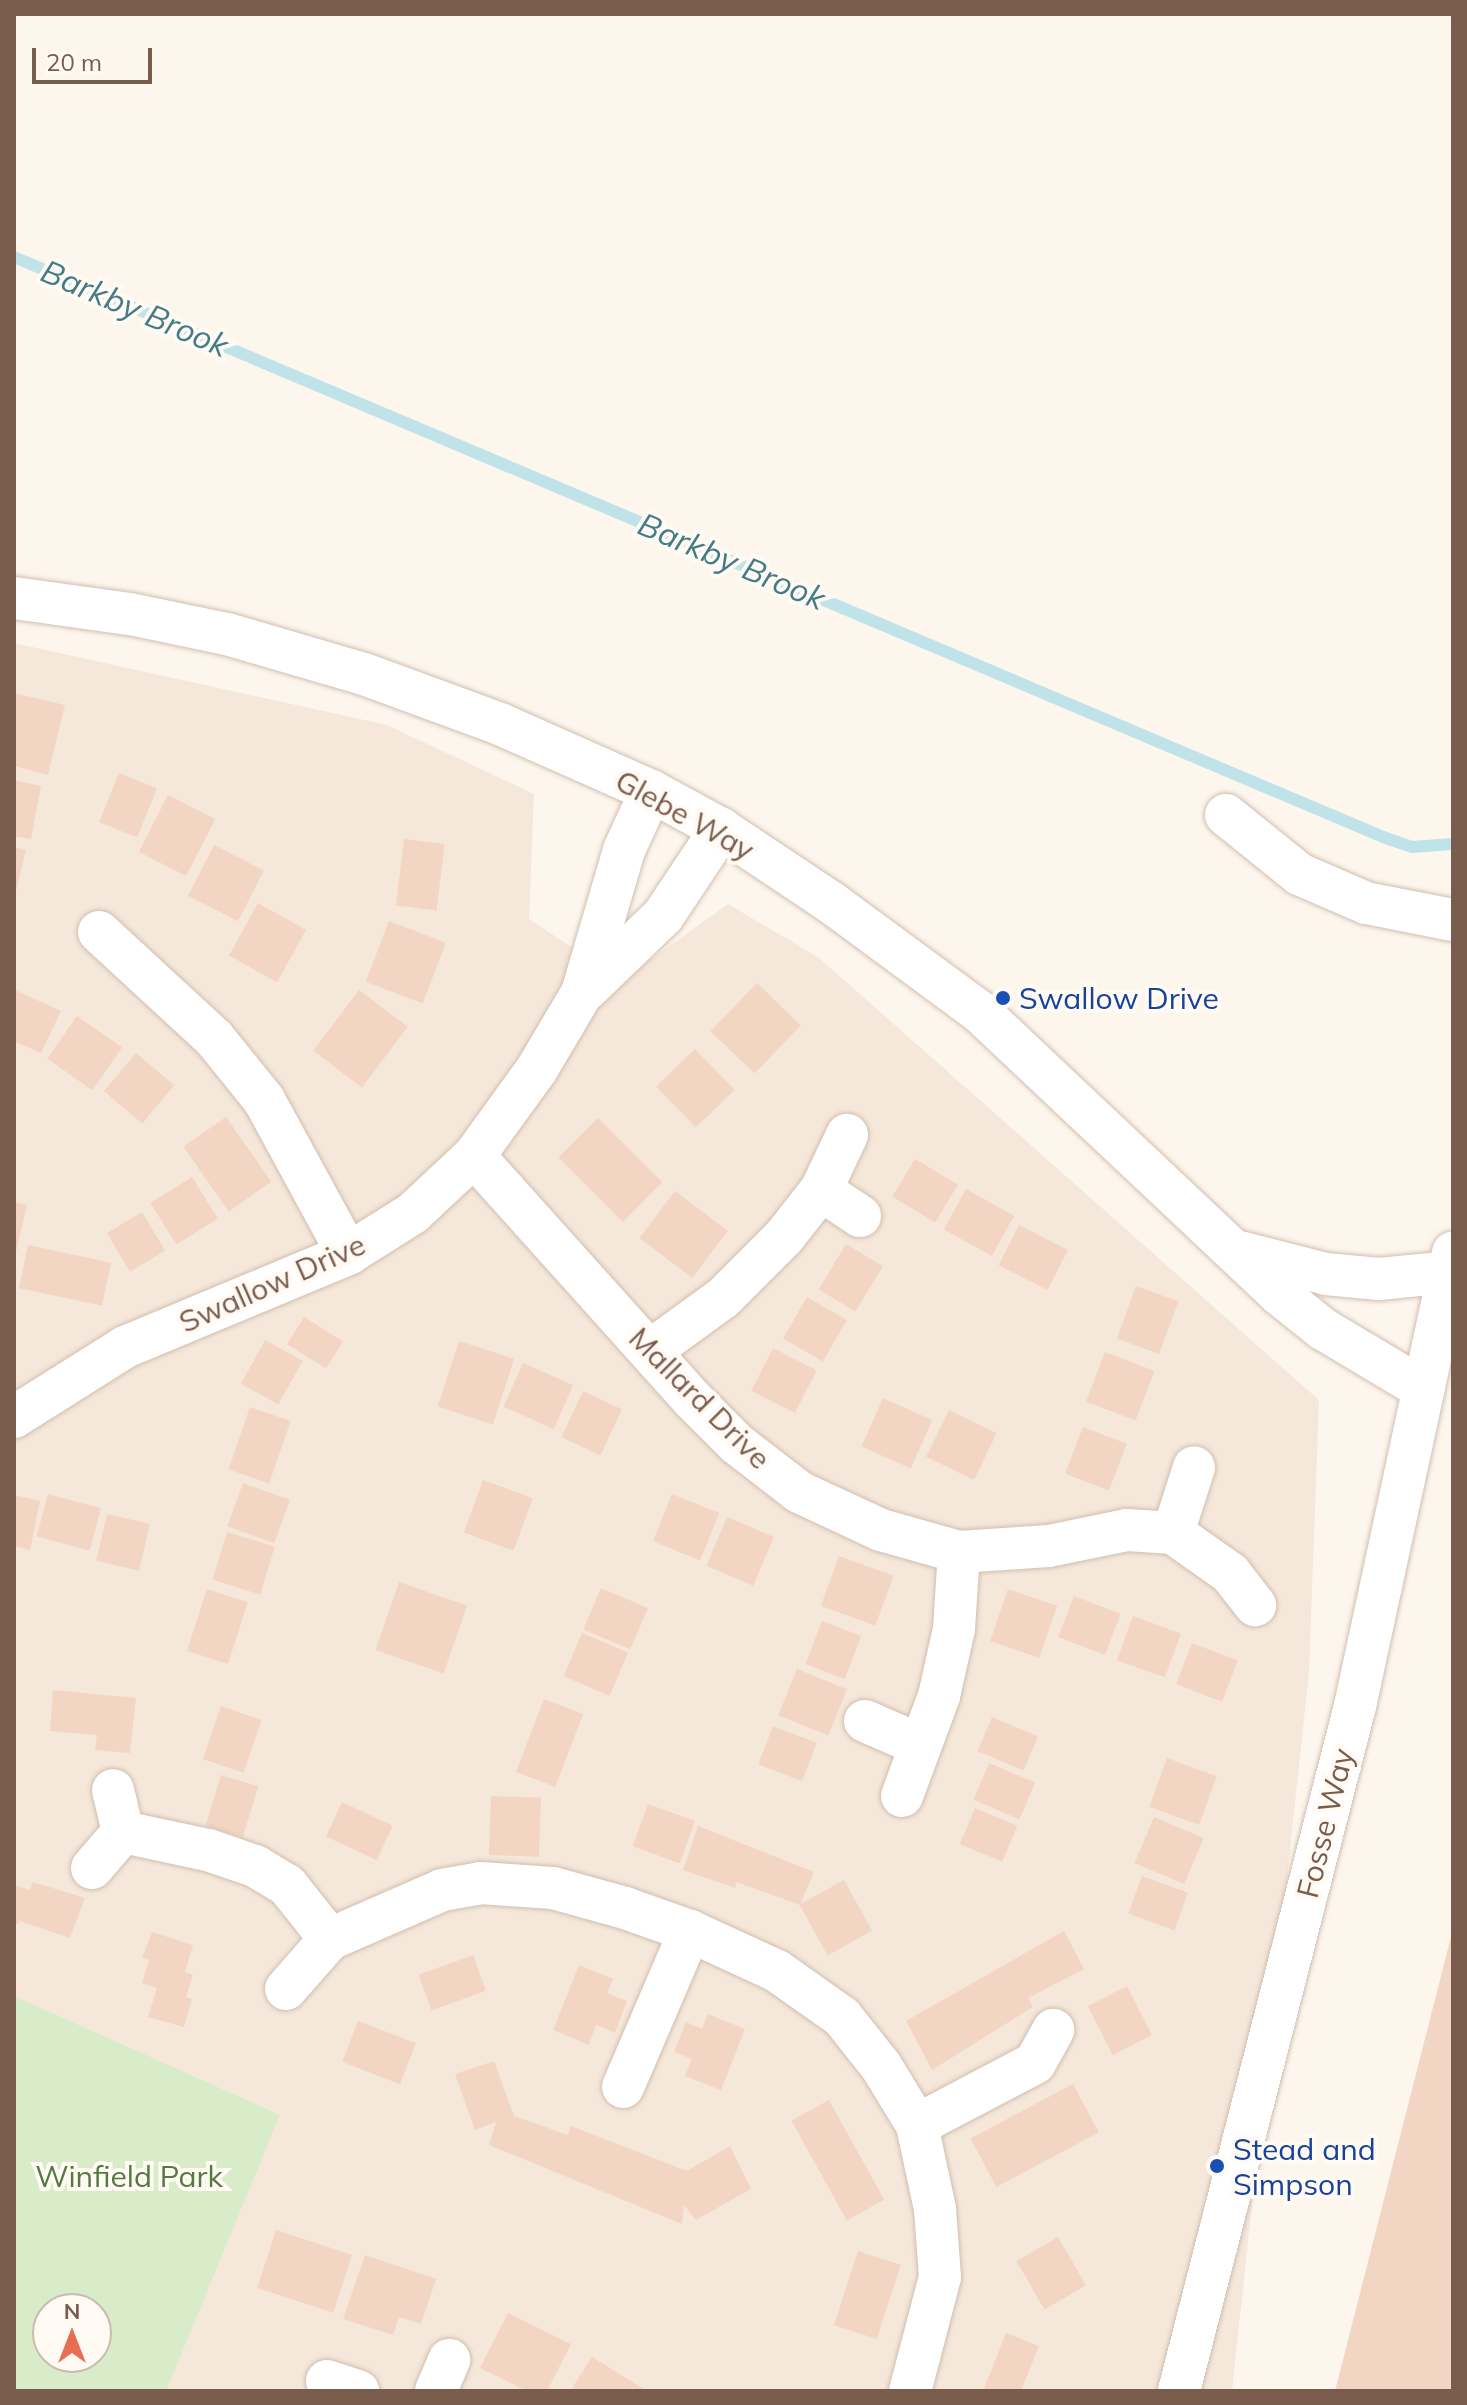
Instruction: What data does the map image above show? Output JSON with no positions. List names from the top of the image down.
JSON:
{
  "streets": {
    "street": [
      "Glebe Way",
      "Swallow Drive",
      "Mallard Drive",
      "Fosse Way"
    ]
  },
  "crossings": [
    ["Glebe Way", "Swallow Drive"],
    ["Glebe Way", "Fosse Way"],
    ["Swallow Drive", "Mallard Drive"]
  ],
  "water": ["Barkby Brook"],
  "parks": ["Winfield Park"],
  "places": ["Swallow Drive", "Stead and Simpson"],
  "scale_bar": "20 m",
  "north": "top"
}
